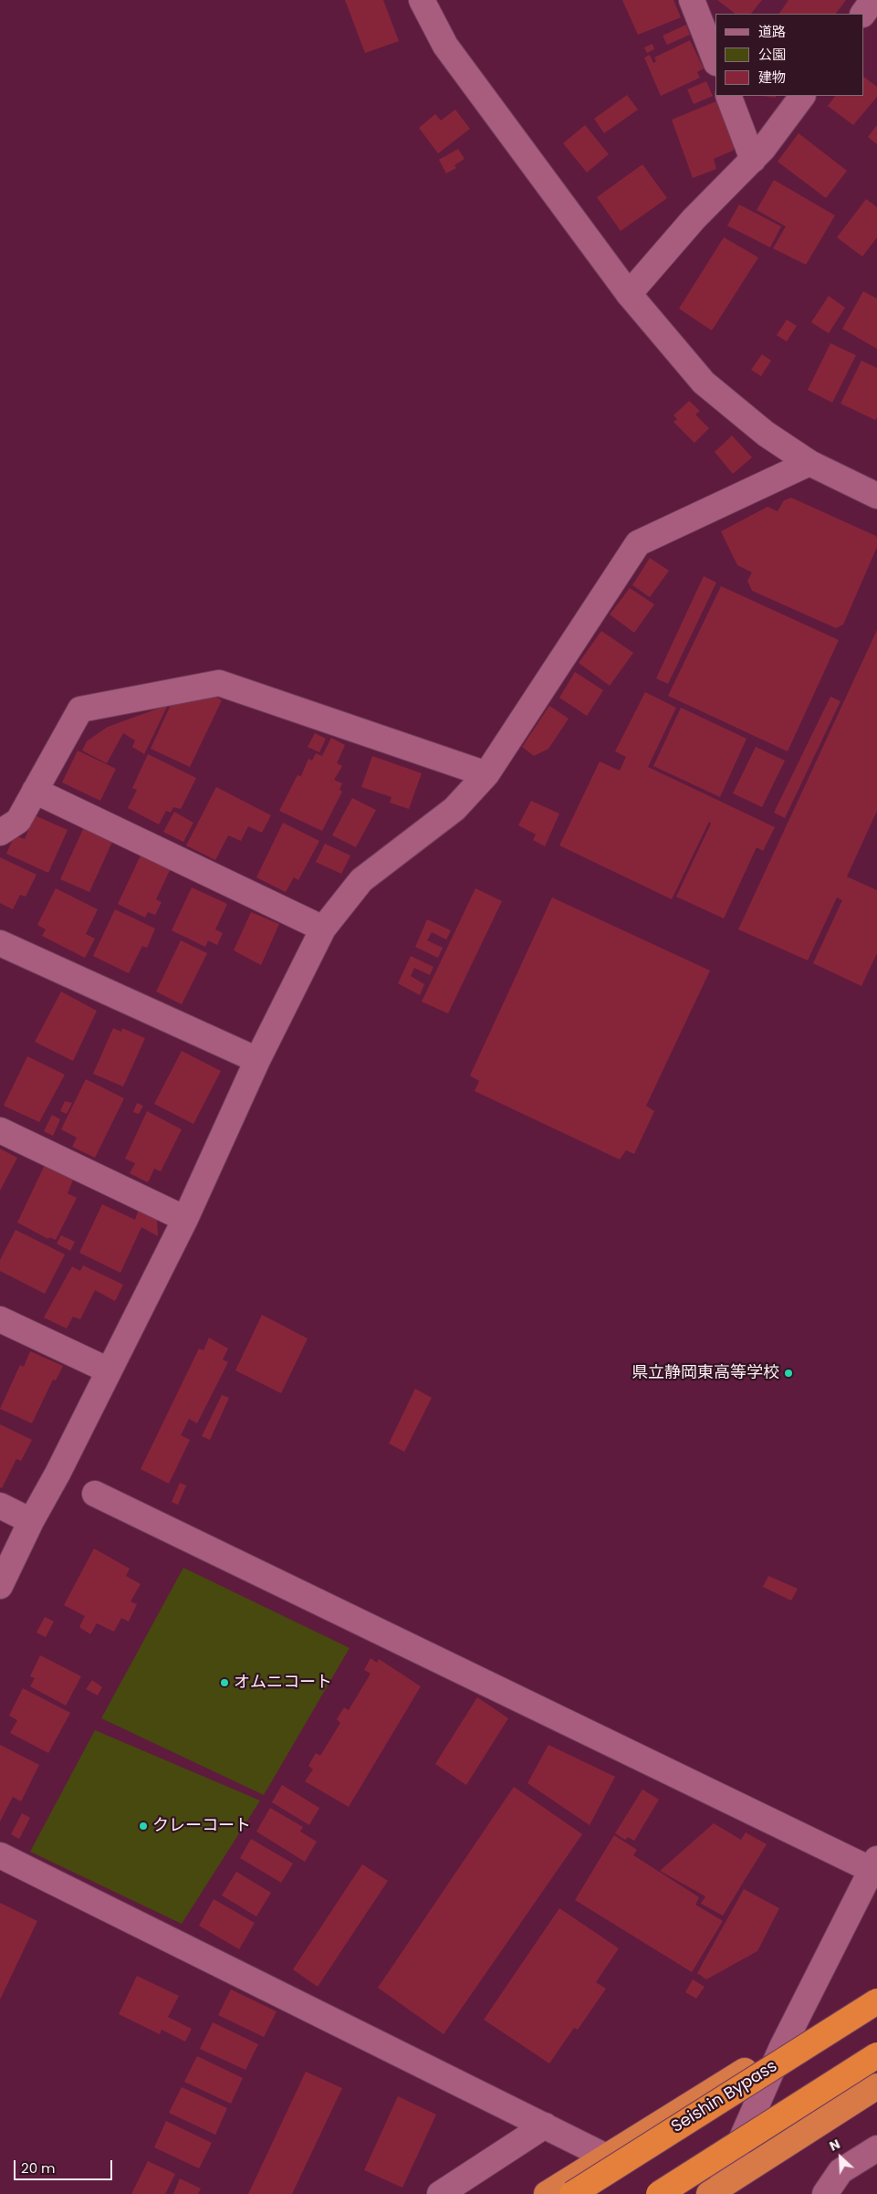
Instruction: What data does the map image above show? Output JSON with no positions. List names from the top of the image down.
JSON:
{
  "streets": {
    "highway": ["Seishin Bypass"]
  },
  "places": ["県立静岡東高等学校", "オムニコート", "クレーコート"],
  "legend": ["道路", "公園", "建物"],
  "scale_bar": "20 m",
  "north": "top left"
}
